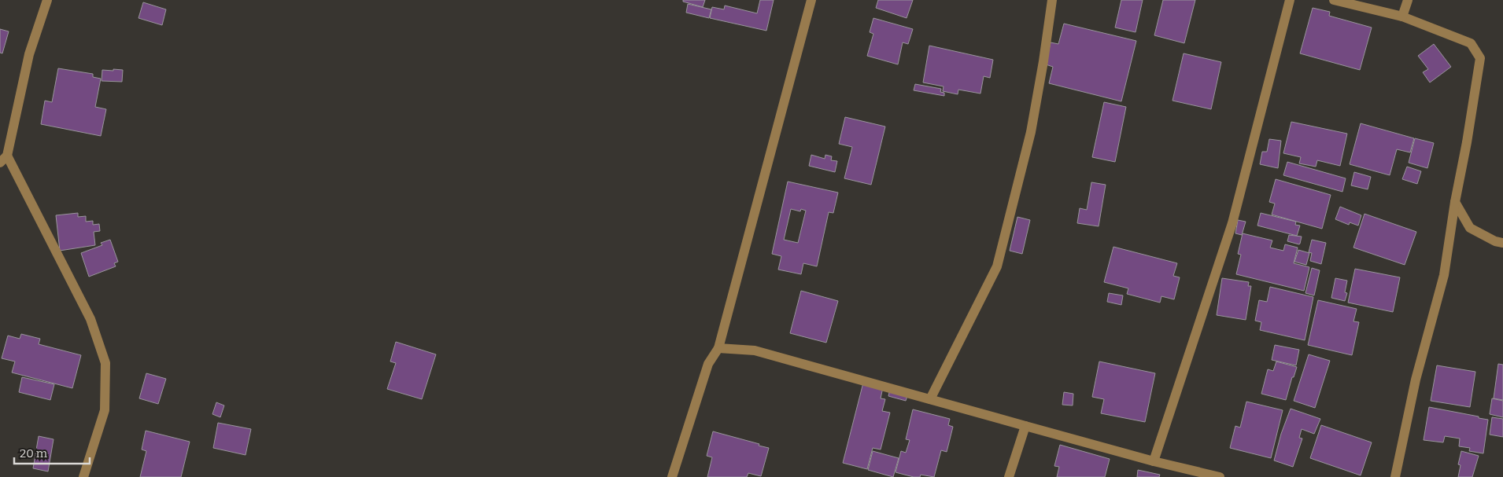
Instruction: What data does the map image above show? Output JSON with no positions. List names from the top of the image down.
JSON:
{
  "scale_bar": "20 m"
}
